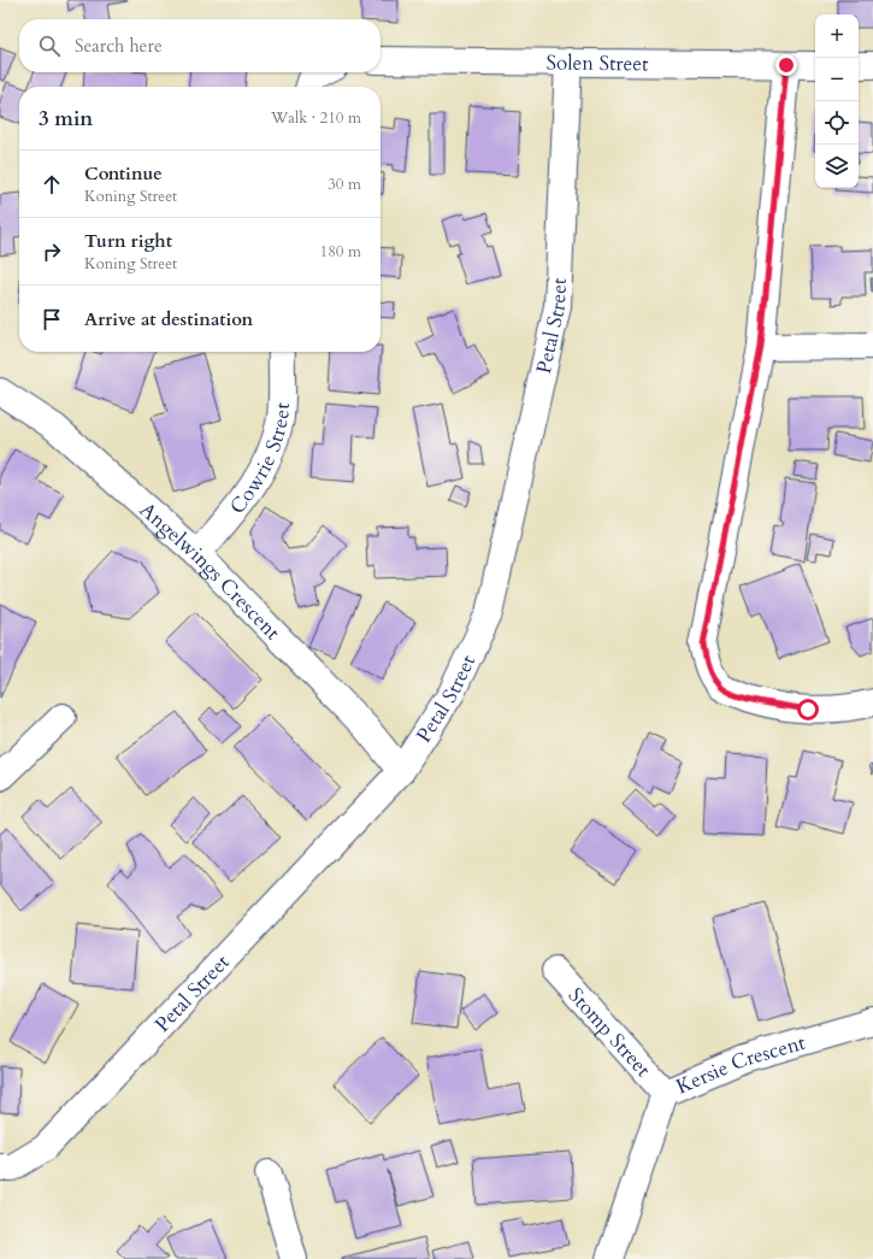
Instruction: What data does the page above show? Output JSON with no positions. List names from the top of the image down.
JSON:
{
  "streets": {
    "street": [
      "Solen Street",
      "Petal Street",
      "Cowrie Street",
      "Angelwings Crescent",
      "Stomp Street",
      "Kersie Crescent"
    ]
  },
  "crossings": [
    ["Solen Street", "Petal Street"],
    ["Petal Street", "Angelwings Crescent"],
    ["Cowrie Street", "Angelwings Crescent"],
    ["Stomp Street", "Kersie Crescent"]
  ],
  "page": {
    "map_buttons": ["+", "−"],
    "search": "Search here",
    "heading": ["3 min", "Walk · 210 m"],
    "list": [
      ["Continue", "Koning Street", "30 m"],
      ["Turn right", "Koning Street", "180 m"],
      "Arrive at destination"
    ]
  }
}
